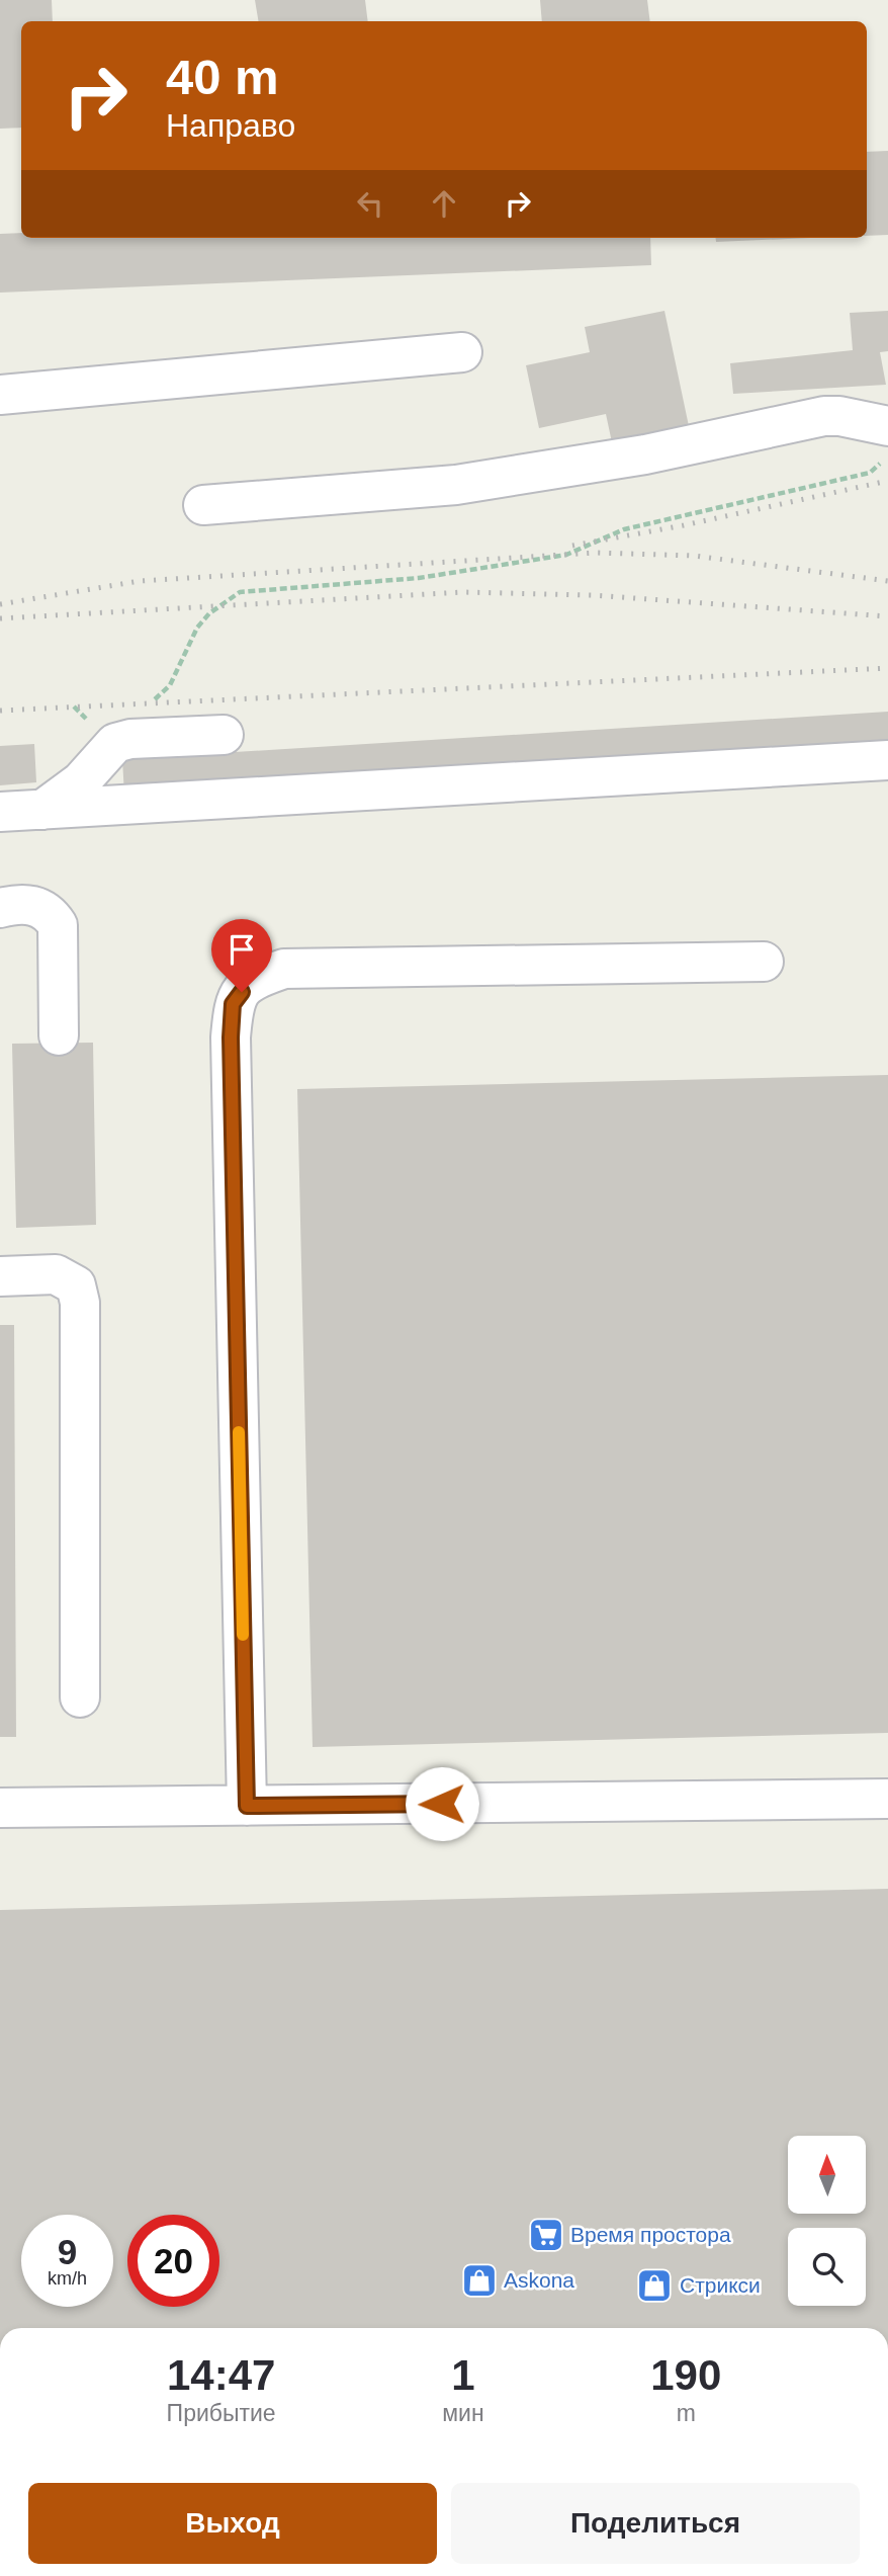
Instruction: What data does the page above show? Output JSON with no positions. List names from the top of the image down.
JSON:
{
  "places": {
    "supermarket": ["Время простора"],
    "shop": ["Askona", "Стрикси"]
  },
  "north": "top",
  "page": {
    "turn": ["40 m", "Направо"],
    "speed": "9 km/h",
    "limit": "20",
    "eta": [
      "14:47",
      "Прибытие",
      "1",
      "мин",
      "190",
      "m"
    ],
    "buttons": ["Выход", "Поделиться"]
  }
}
